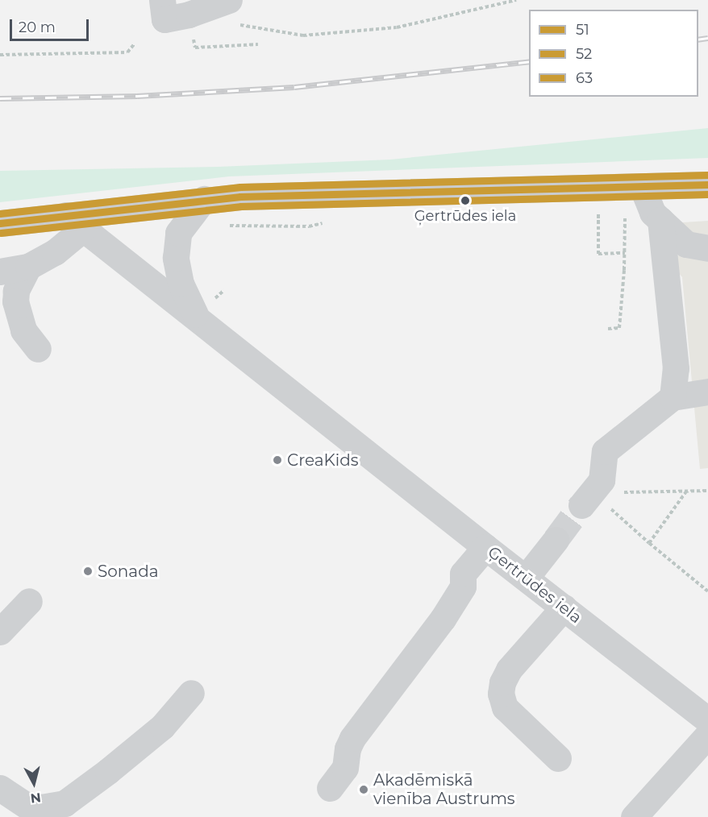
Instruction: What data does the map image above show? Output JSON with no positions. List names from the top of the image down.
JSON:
{
  "streets": {
    "street": ["Ģertrūdes iela"]
  },
  "places": [
    "Ģertrūdes iela",
    "CreaKids",
    "Sonada",
    "Akadēmiskā vienība Austrums"
  ],
  "lines": ["transit line 63", "transit line 51", "transit line 52"],
  "legend": ["51", "52", "63"],
  "scale_bar": "20 m",
  "north": "bottom"
}
